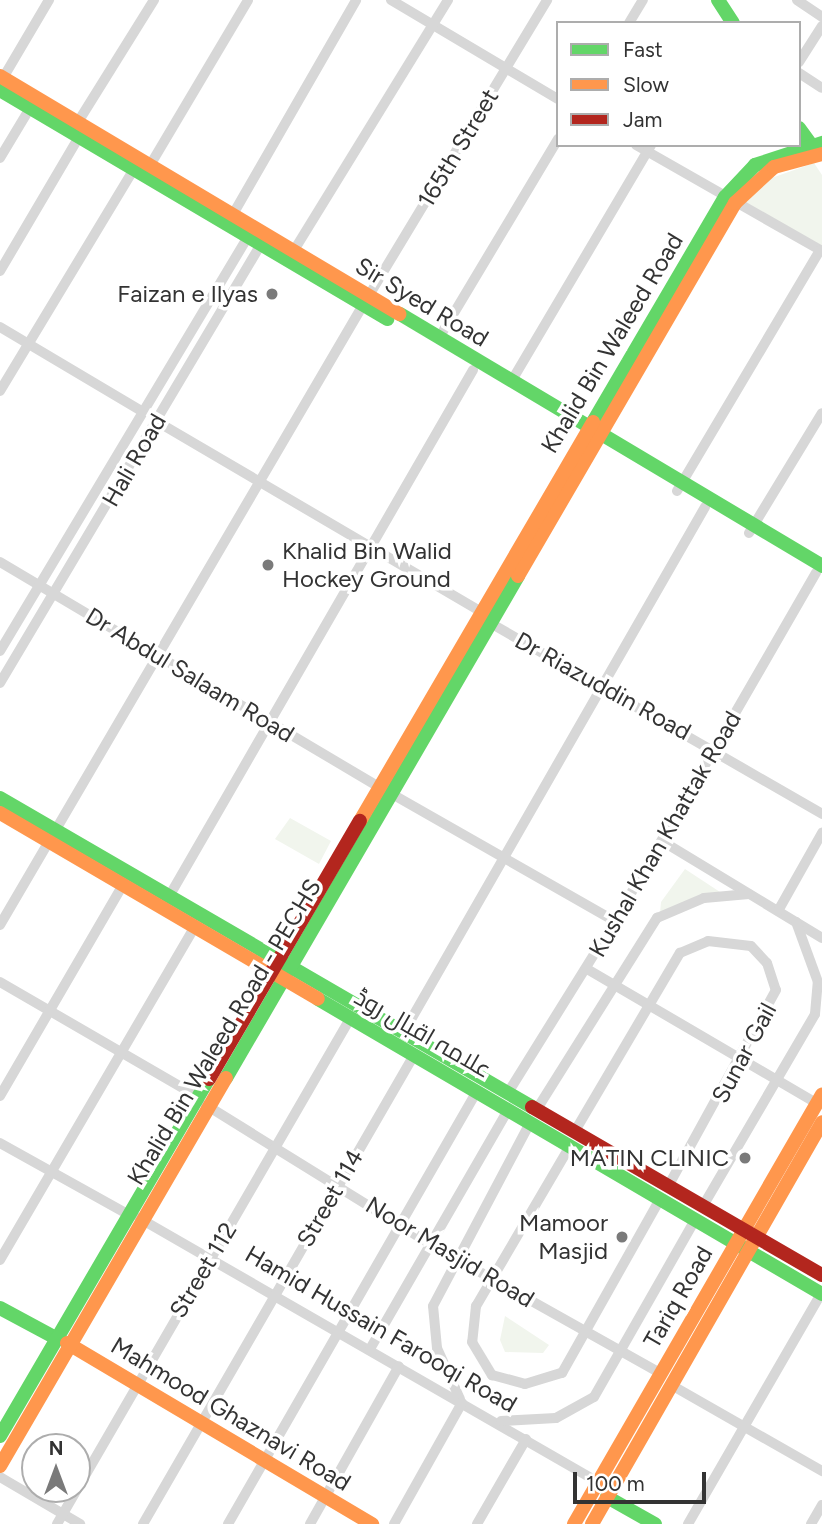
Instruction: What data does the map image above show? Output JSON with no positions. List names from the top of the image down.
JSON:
{
  "streets": {
    "main road": [
      "Sir Syed Road",
      "Khalid Bin Waleed Road",
      "Khalid Bin Waleed Road - PECHS",
      "علامہ اقبال روڈ",
      "Tariq Road",
      "Mahmood Ghaznavi Road"
    ],
    "street": [
      "165th Street",
      "Hali Road",
      "Dr Abdul Salaam Road",
      "Dr Riazuddin Road",
      "Kushal Khan Khattak Road",
      "Sunar Gail",
      "Street 114",
      "Noor Masjid Road",
      "Street 112",
      "Hamid Hussain Farooqi Road"
    ]
  },
  "crossings": [
    ["165th Street", "Sir Syed Road"],
    ["165th Street", "Dr Abdul Salaam Road"],
    ["165th Street", "علامہ اقبال روڈ"],
    ["Sir Syed Road", "Khalid Bin Waleed Road"],
    ["Sir Syed Road", "Hali Road"],
    ["Sir Syed Road", "Kushal Khan Khattak Road"],
    ["Khalid Bin Waleed Road", "Dr Riazuddin Road"],
    ["Khalid Bin Waleed Road", "Khalid Bin Waleed Road - PECHS"],
    ["Hali Road", "Dr Abdul Salaam Road"],
    ["Dr Abdul Salaam Road", "Kushal Khan Khattak Road"],
    ["Dr Abdul Salaam Road", "Khalid Bin Waleed Road - PECHS"],
    ["Dr Riazuddin Road", "Kushal Khan Khattak Road"],
    ["Dr Riazuddin Road", "Khalid Bin Waleed Road - PECHS"],
    ["Kushal Khan Khattak Road", "علامہ اقبال روڈ"],
    ["Khalid Bin Waleed Road - PECHS", "علامہ اقبال روڈ"],
    ["Khalid Bin Waleed Road - PECHS", "Noor Masjid Road"],
    ["Khalid Bin Waleed Road - PECHS", "Hamid Hussain Farooqi Road"],
    ["Khalid Bin Waleed Road - PECHS", "Mahmood Ghaznavi Road"],
    ["علامہ اقبال روڈ", "Sunar Gail"],
    ["علامہ اقبال روڈ", "Street 114"],
    ["علامہ اقبال روڈ", "Street 112"],
    ["علامہ اقبال روڈ", "Tariq Road"],
    ["Street 114", "Noor Masjid Road"],
    ["Street 114", "Hamid Hussain Farooqi Road"],
    ["Street 114", "Mahmood Ghaznavi Road"],
    ["Noor Masjid Road", "Street 112"],
    ["Noor Masjid Road", "Tariq Road"],
    ["Street 112", "Hamid Hussain Farooqi Road"],
    ["Street 112", "Mahmood Ghaznavi Road"],
    ["Tariq Road", "Hamid Hussain Farooqi Road"]
  ],
  "places": [
    "Faizan e Ilyas",
    "Khalid Bin Walid Hockey Ground",
    "MATIN CLINIC",
    "Mamoor Masjid"
  ],
  "legend": ["Fast", "Slow", "Jam"],
  "scale_bar": "100 m",
  "north": "top"
}
